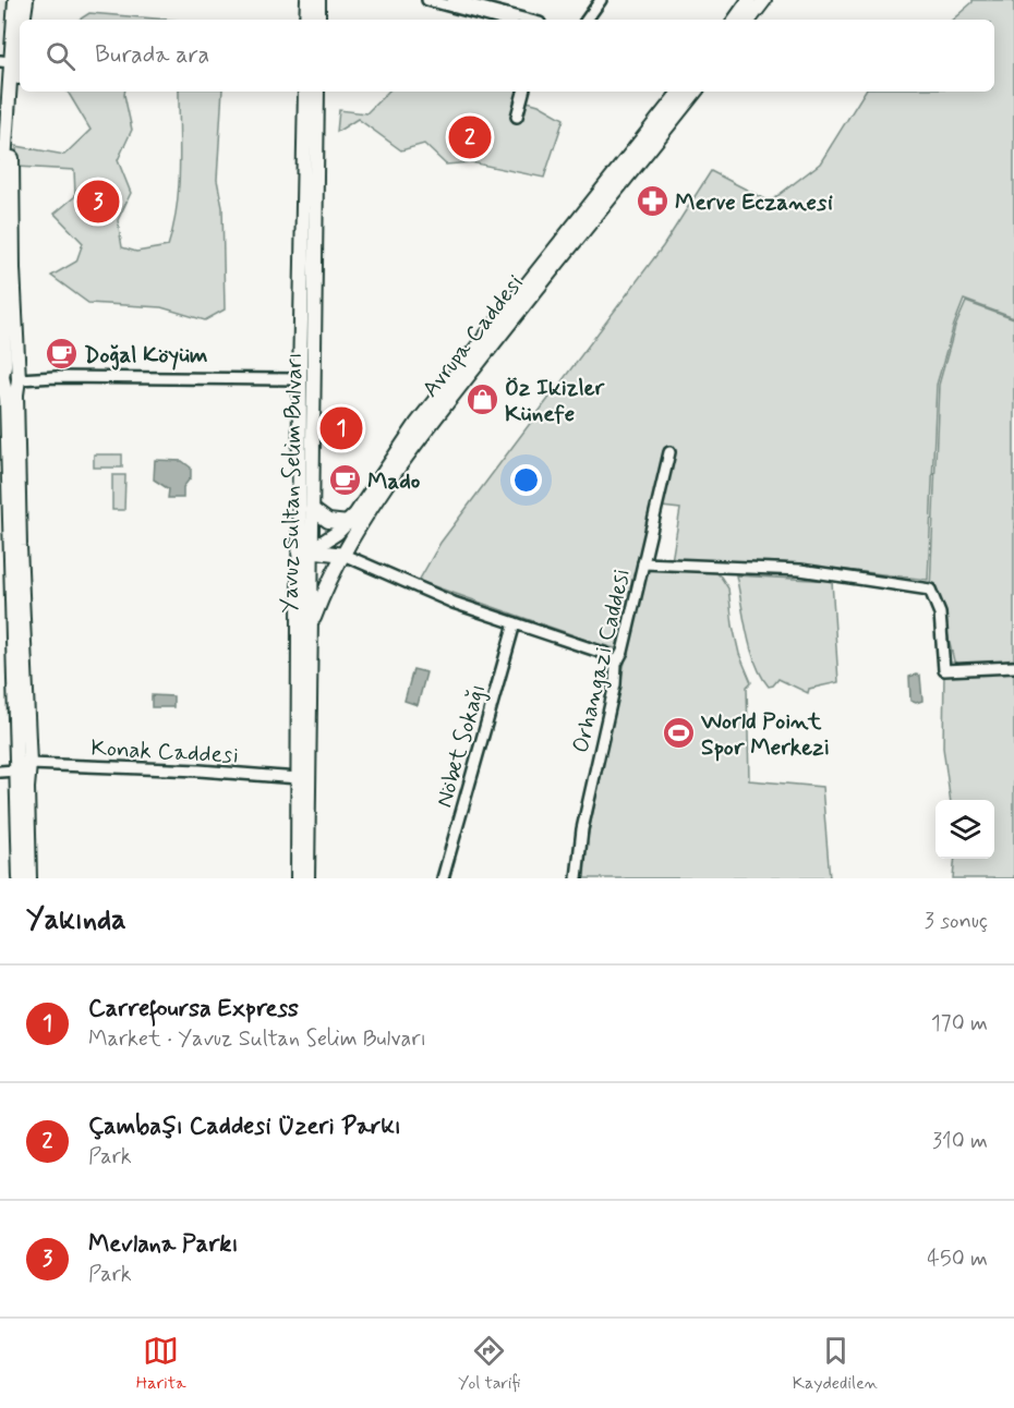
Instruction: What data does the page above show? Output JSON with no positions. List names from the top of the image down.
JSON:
{
  "streets": {
    "main road": ["Avrupa Caddesi", "Yavuz Sultan Selim Bulvarı"],
    "street": ["Orhangazi Caddesi", "Nöbet Sokağı", "Konak Caddesi"]
  },
  "crossings": [
    ["Avrupa Caddesi", "Yavuz Sultan Selim Bulvarı"],
    ["Yavuz Sultan Selim Bulvarı", "Konak Caddesi"]
  ],
  "places": {
    "pharmacy": ["Merve Eczanesi"],
    "cafe": ["Doğal Köyüm", "Mado"],
    "shop": ["Öz Ikizler Künefe"],
    "sports": ["World Point Spor Merkezi"]
  },
  "page": {
    "search": "Burada ara",
    "pins": ["2", "3", "1"],
    "heading": ["Yakında", "3 sonuç"],
    "list": [
      {
        "mark": "1",
        "name": "Carrefoursa Express",
        "note": "Market · Yavuz Sultan Selim Bulvarı",
        "value": "170 m"
      },
      {
        "mark": "2",
        "name": "Çambaşı Caddesi Üzeri Parkı",
        "note": "Park",
        "value": "310 m"
      },
      {
        "mark": "3",
        "name": "Mevlana Parkı",
        "note": "Park",
        "value": "450 m"
      }
    ],
    "nav": ["Harita", "Yol tarifi", "Kaydedilen"]
  }
}
